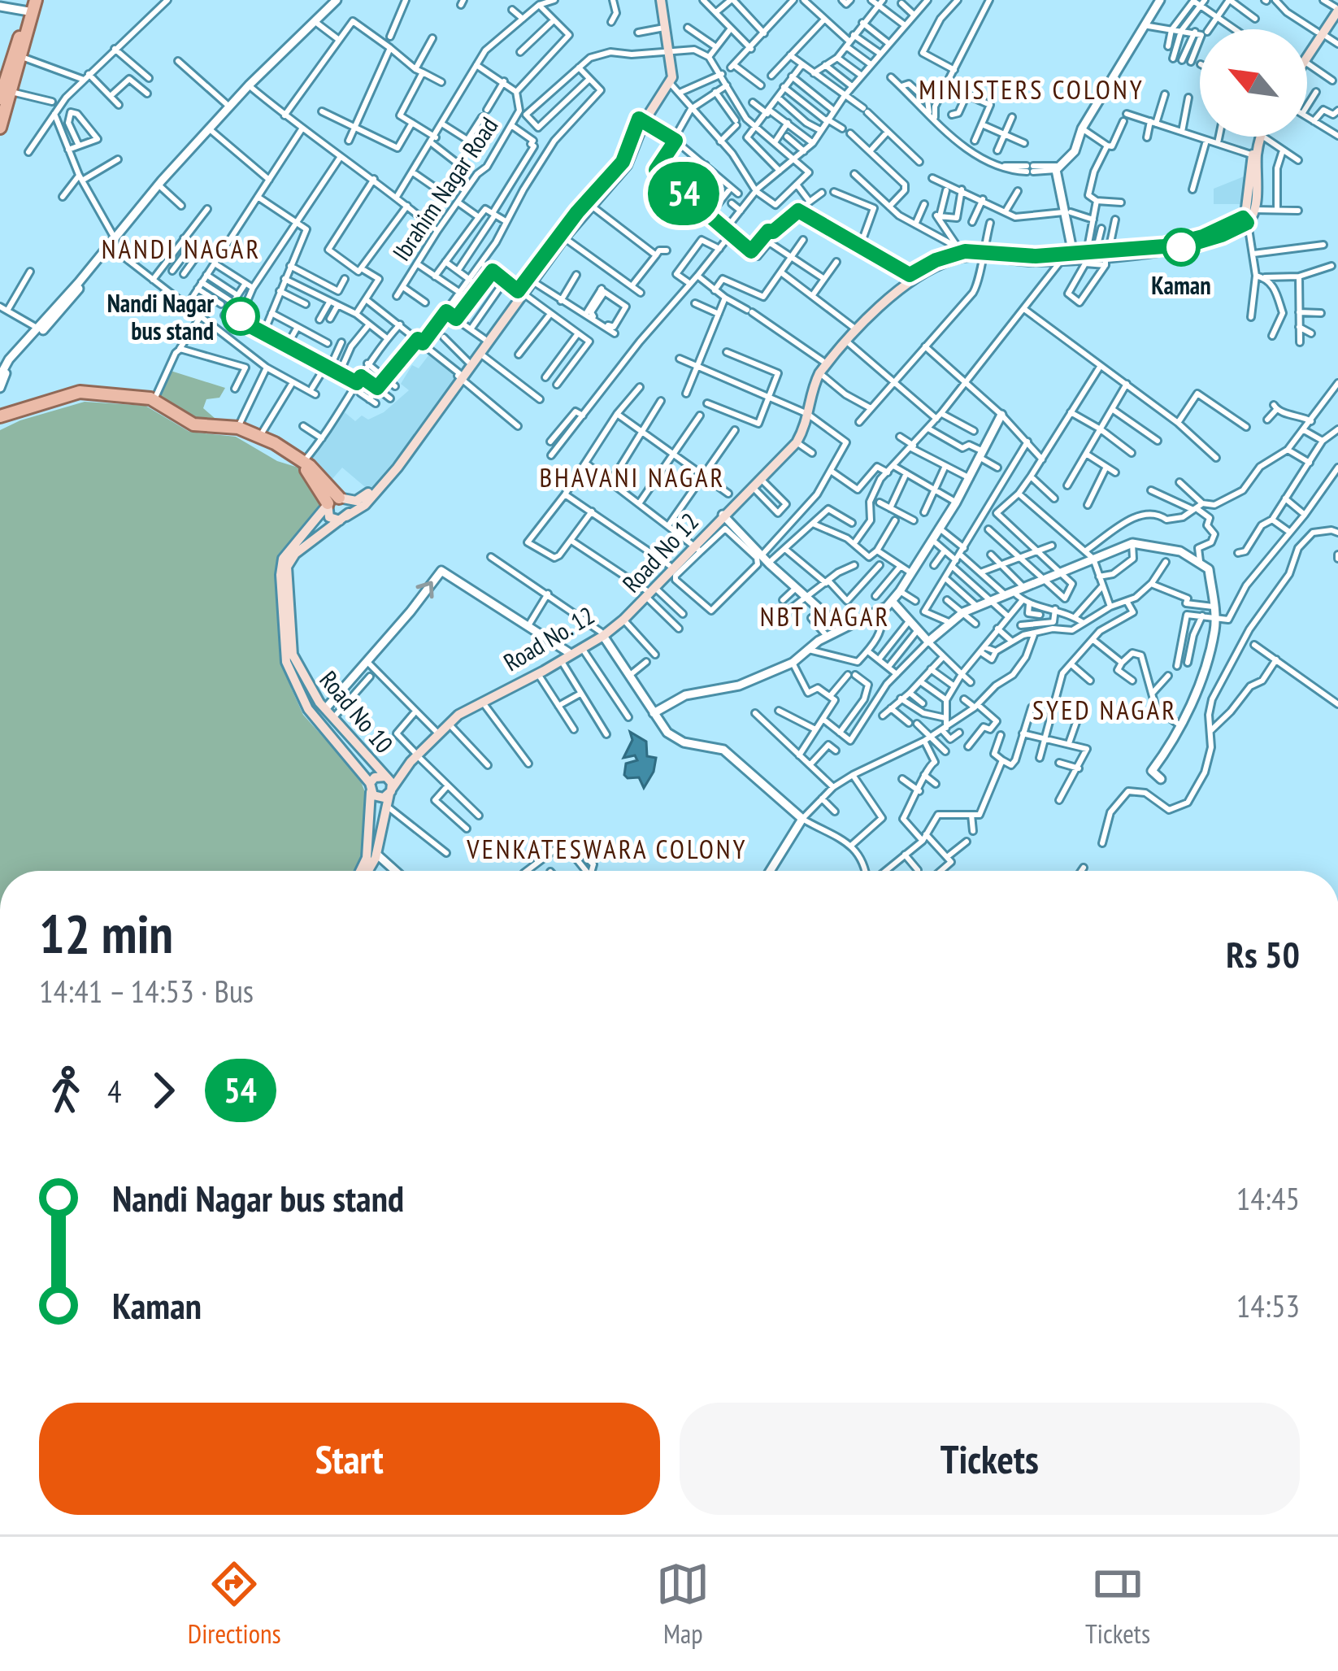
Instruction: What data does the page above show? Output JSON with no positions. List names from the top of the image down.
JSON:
{
  "streets": {
    "main road": ["Road No 12", "Road No. 12", "Road No 10"],
    "street": ["Ibrahim Nagar Road"]
  },
  "crossings": [
    ["Road No 12", "Road No. 12"],
    ["Road No. 12", "Road No 10"]
  ],
  "districts": [
    "MINISTERS COLONY",
    "NANDI NAGAR",
    "BHAVANI NAGAR",
    "NBT NAGAR",
    "SYED NAGAR",
    "VENKATESWARA COLONY"
  ],
  "places": ["Kaman", "Nandi Nagar bus stand"],
  "lines": ["bus line 54"],
  "north": "top left",
  "page": {
    "on_map": "54",
    "heading": ["12 min", "14:41 – 14:53 · Bus", "Rs 50"],
    "legs": ["4", "54"],
    "list": [
      {
        "name": "Nandi Nagar bus stand",
        "value": "14:45"
      },
      {
        "name": "Kaman",
        "value": "14:53"
      }
    ],
    "buttons": ["Start", "Tickets"],
    "tabs": ["Directions", "Map", "Tickets"]
  }
}
